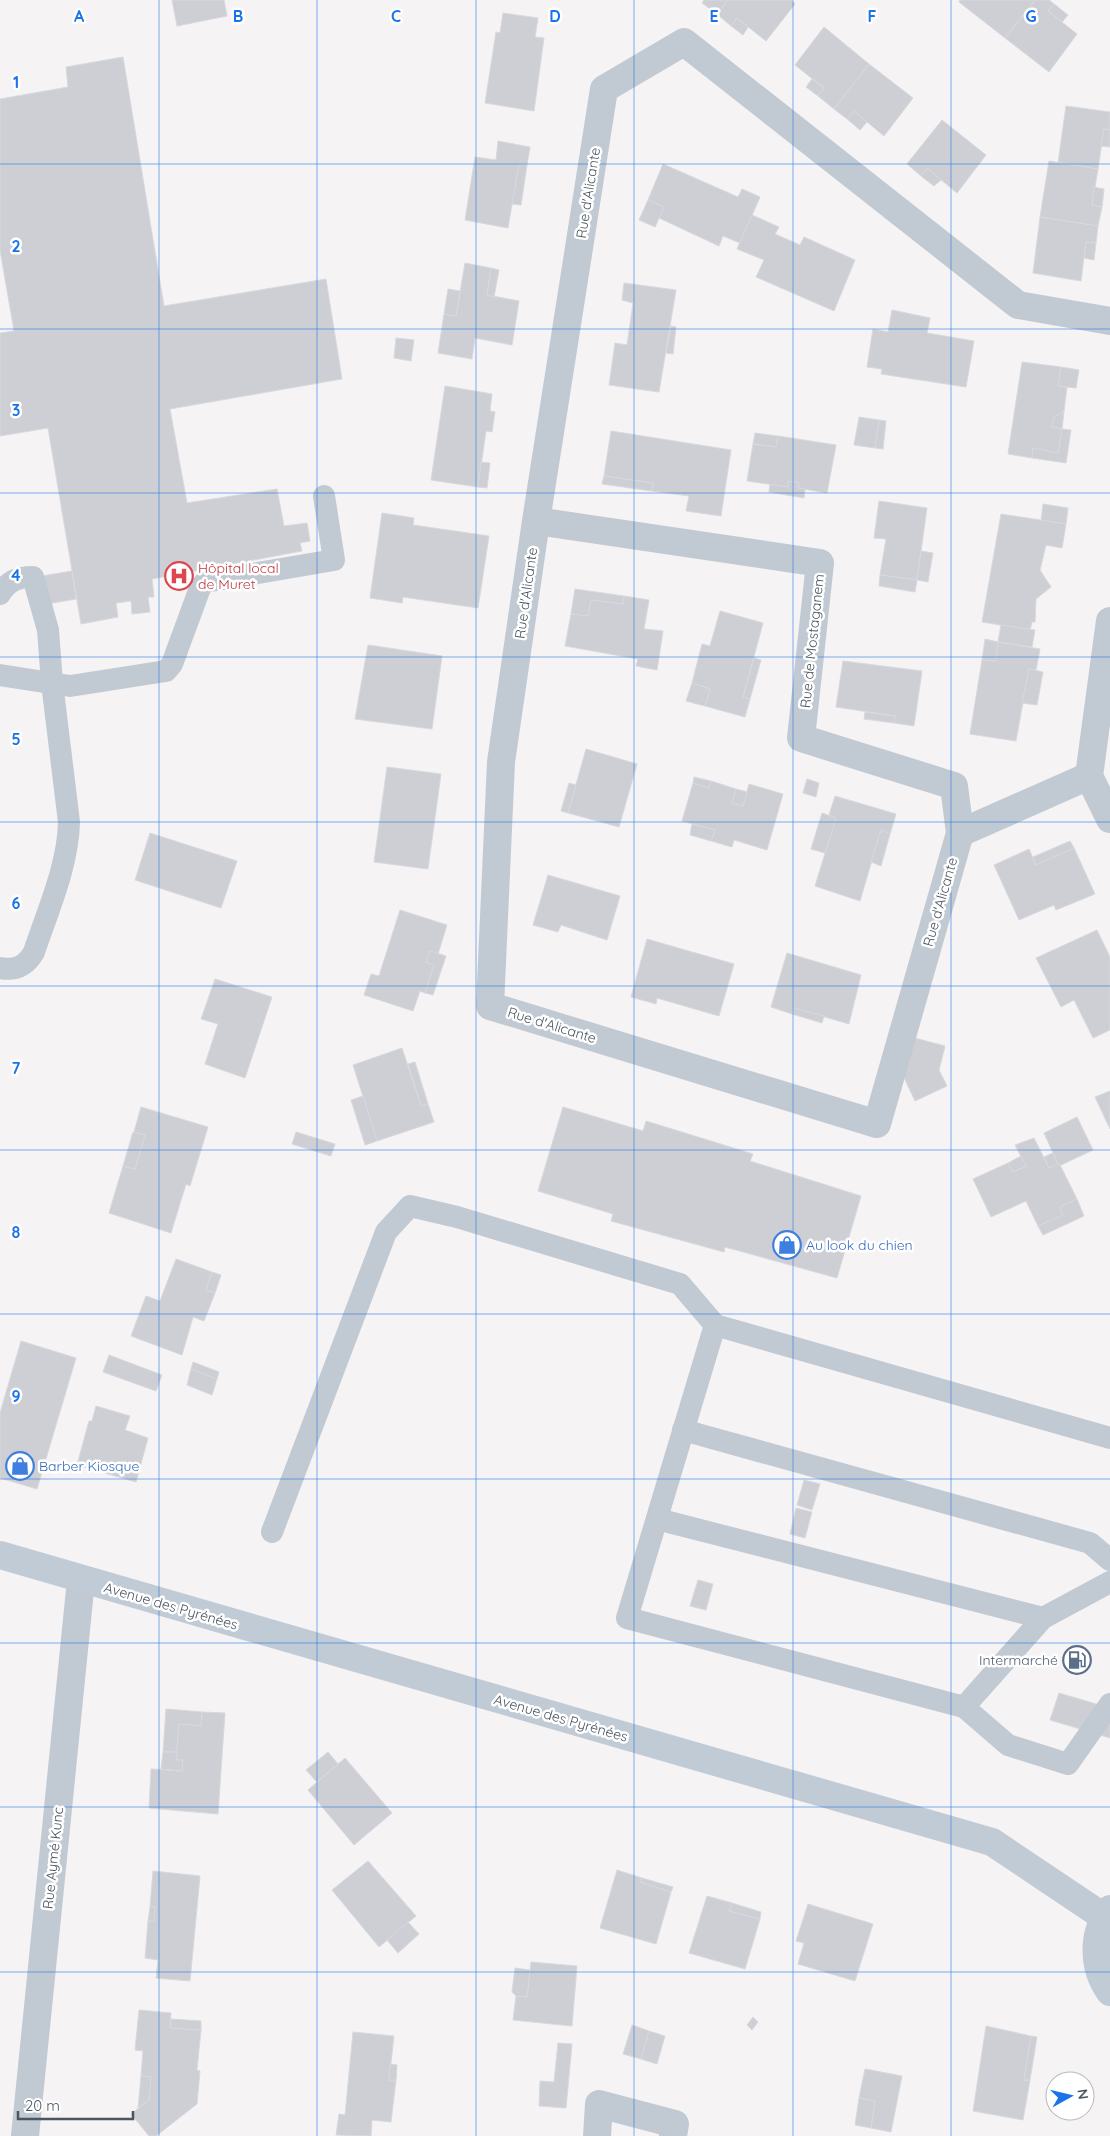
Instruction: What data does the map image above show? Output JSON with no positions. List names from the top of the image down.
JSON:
{
  "streets": {
    "main road": ["Avenue des Pyrénées"],
    "street": ["Rue d'Alicante", "Rue de Mostaganem", "Rue Aymé Kunc"]
  },
  "crossings": [
    ["Rue d'Alicante", "Rue de Mostaganem"],
    ["Avenue des Pyrénées", "Rue Aymé Kunc"]
  ],
  "places": {
    "hospital": ["Hôpital local de Muret"],
    "shop": ["Au look du chien", "Barber Kiosque"],
    "fuel station": ["Intermarché"]
  },
  "scale_bar": "20 m",
  "north": "right",
  "grid": {
    "columns": [
      "A",
      "B",
      "C",
      "D",
      "E",
      "F",
      "G"
    ],
    "rows": [
      "1",
      "2",
      "3",
      "4",
      "5",
      "6",
      "7",
      "8",
      "9"
    ]
  }
}
